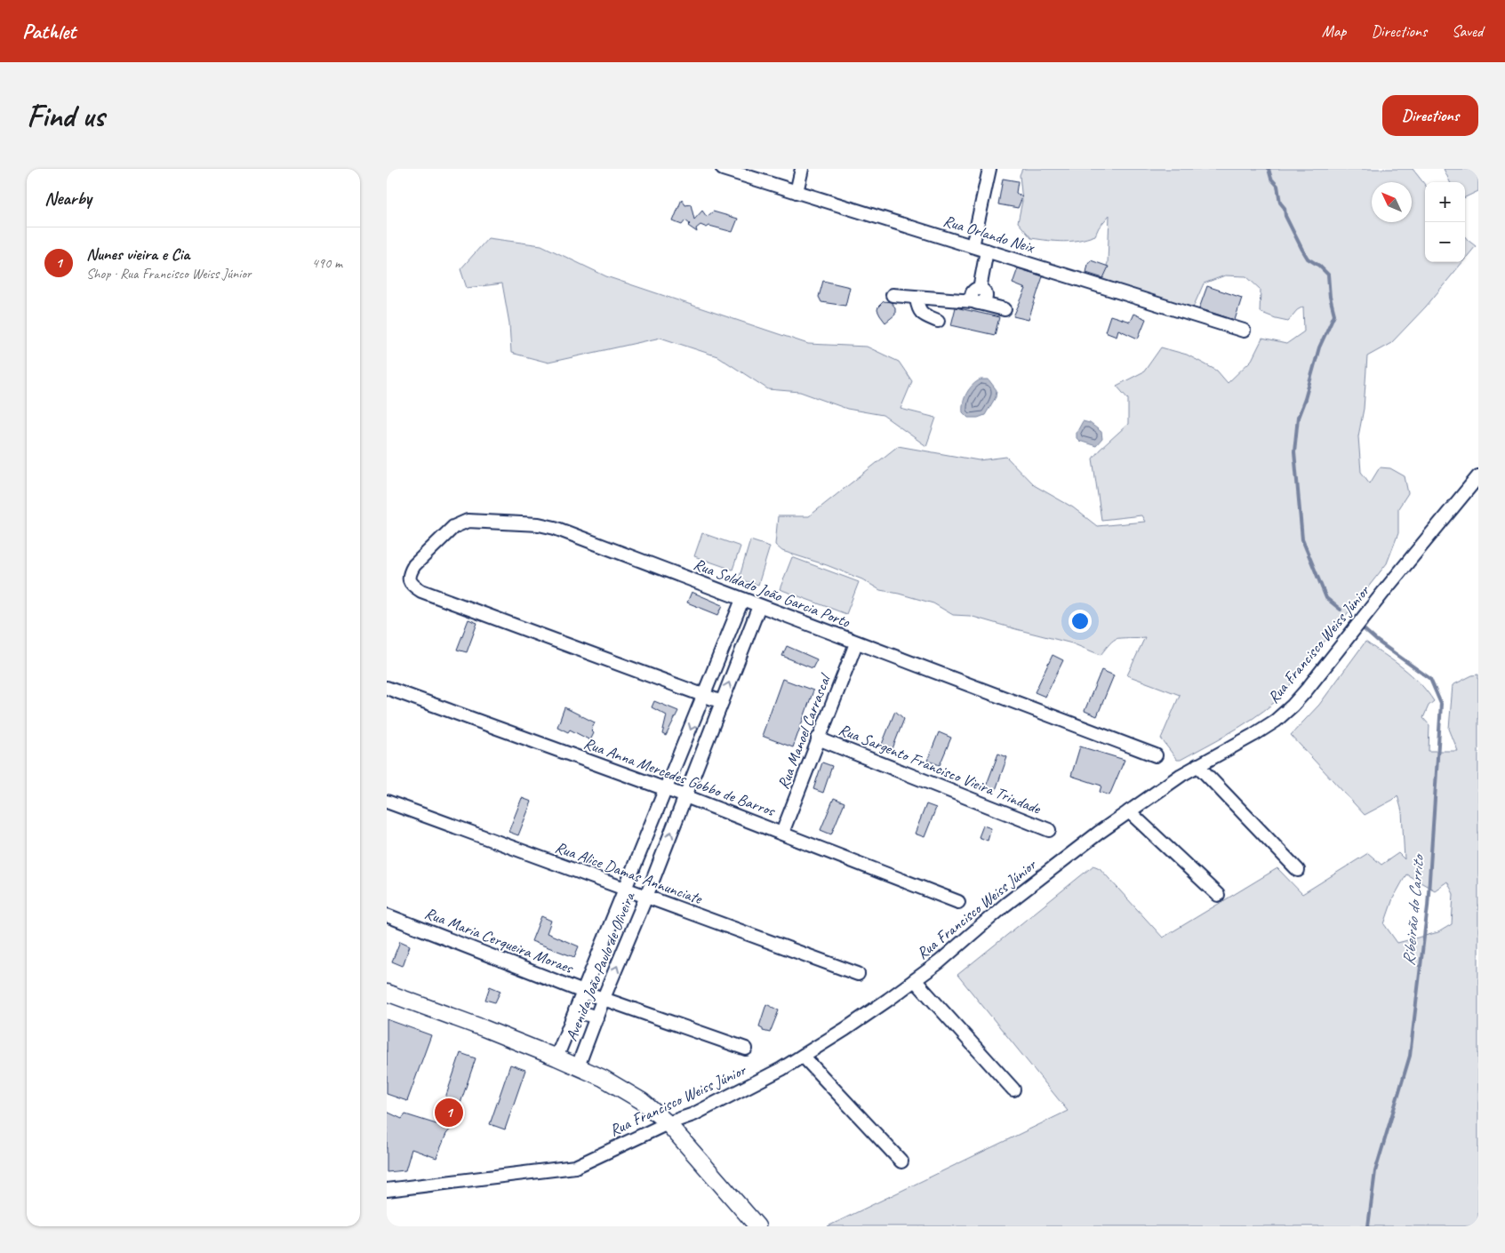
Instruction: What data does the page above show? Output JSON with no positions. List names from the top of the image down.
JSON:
{
  "streets": {
    "street": [
      "Rua Orlando Neix",
      "Rua Soldado João Garcia Porto",
      "Rua Francisco Weiss Júnior",
      "Rua Manoel Carrascal",
      "Rua Sargento Francisco Vieira Trindade",
      "Rua Anna Mercedes Gobbo de Barros",
      "Rua Alice Damas Annunciate",
      "Rua Maria Cerqueira Moraes",
      "Avenida João Paulo de Oliveira"
    ]
  },
  "crossings": [
    ["Rua Soldado João Garcia Porto", "Rua Manoel Carrascal"],
    ["Rua Soldado João Garcia Porto", "Avenida João Paulo de Oliveira"],
    ["Rua Manoel Carrascal", "Rua Sargento Francisco Vieira Trindade"],
    ["Rua Manoel Carrascal", "Rua Anna Mercedes Gobbo de Barros"],
    ["Rua Anna Mercedes Gobbo de Barros", "Avenida João Paulo de Oliveira"],
    ["Rua Alice Damas Annunciate", "Avenida João Paulo de Oliveira"],
    ["Rua Maria Cerqueira Moraes", "Avenida João Paulo de Oliveira"]
  ],
  "water": ["Ribeirão do Carrito"],
  "north": "top left",
  "page": {
    "header": "Pathlet",
    "nav": ["Map", "Directions", "Saved"],
    "buttons": "Directions",
    "title": "Find us",
    "heading": "Nearby",
    "map_buttons": ["+", "−"],
    "list": [
      {
        "mark": "1",
        "name": "Nunes vieira e Cia",
        "note": "Shop · Rua Francisco Weiss Júnior",
        "value": "490 m"
      }
    ],
    "pins": "1"
  }
}
